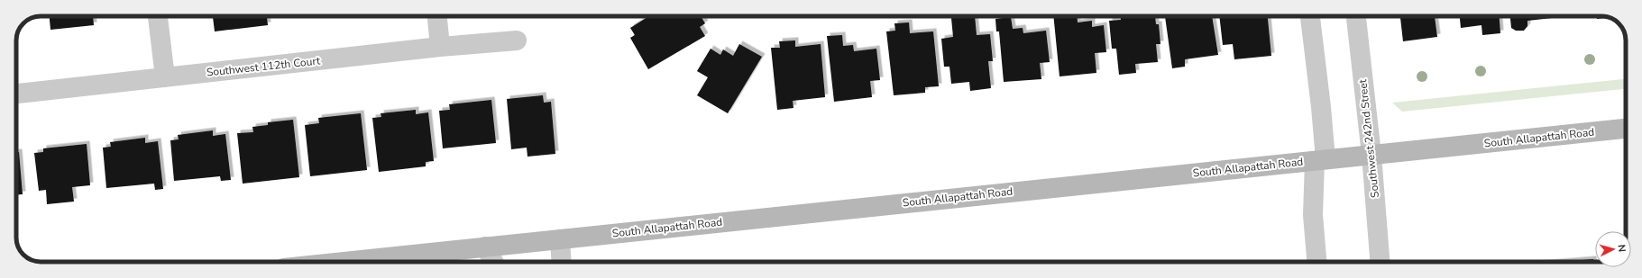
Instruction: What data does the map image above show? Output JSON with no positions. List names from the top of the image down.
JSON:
{
  "streets": {
    "main road": ["South Allapattah Road"],
    "street": ["Southwest 112th Court", "Southwest 242nd Street"]
  },
  "crossings": [
    ["South Allapattah Road", "Southwest 242nd Street"]
  ],
  "north": "right"
}
